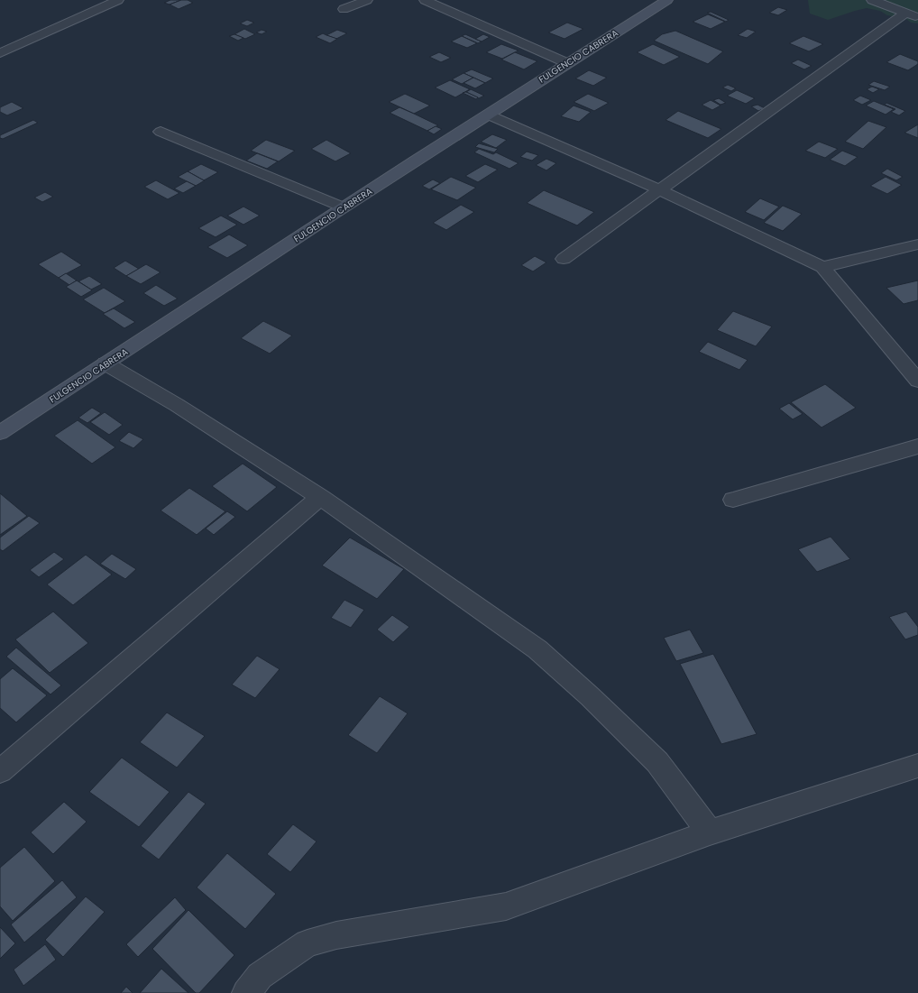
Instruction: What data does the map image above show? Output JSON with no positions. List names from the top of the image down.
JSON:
{
  "streets": {
    "main road": ["FULGENCIO CABRERA"]
  }
}
